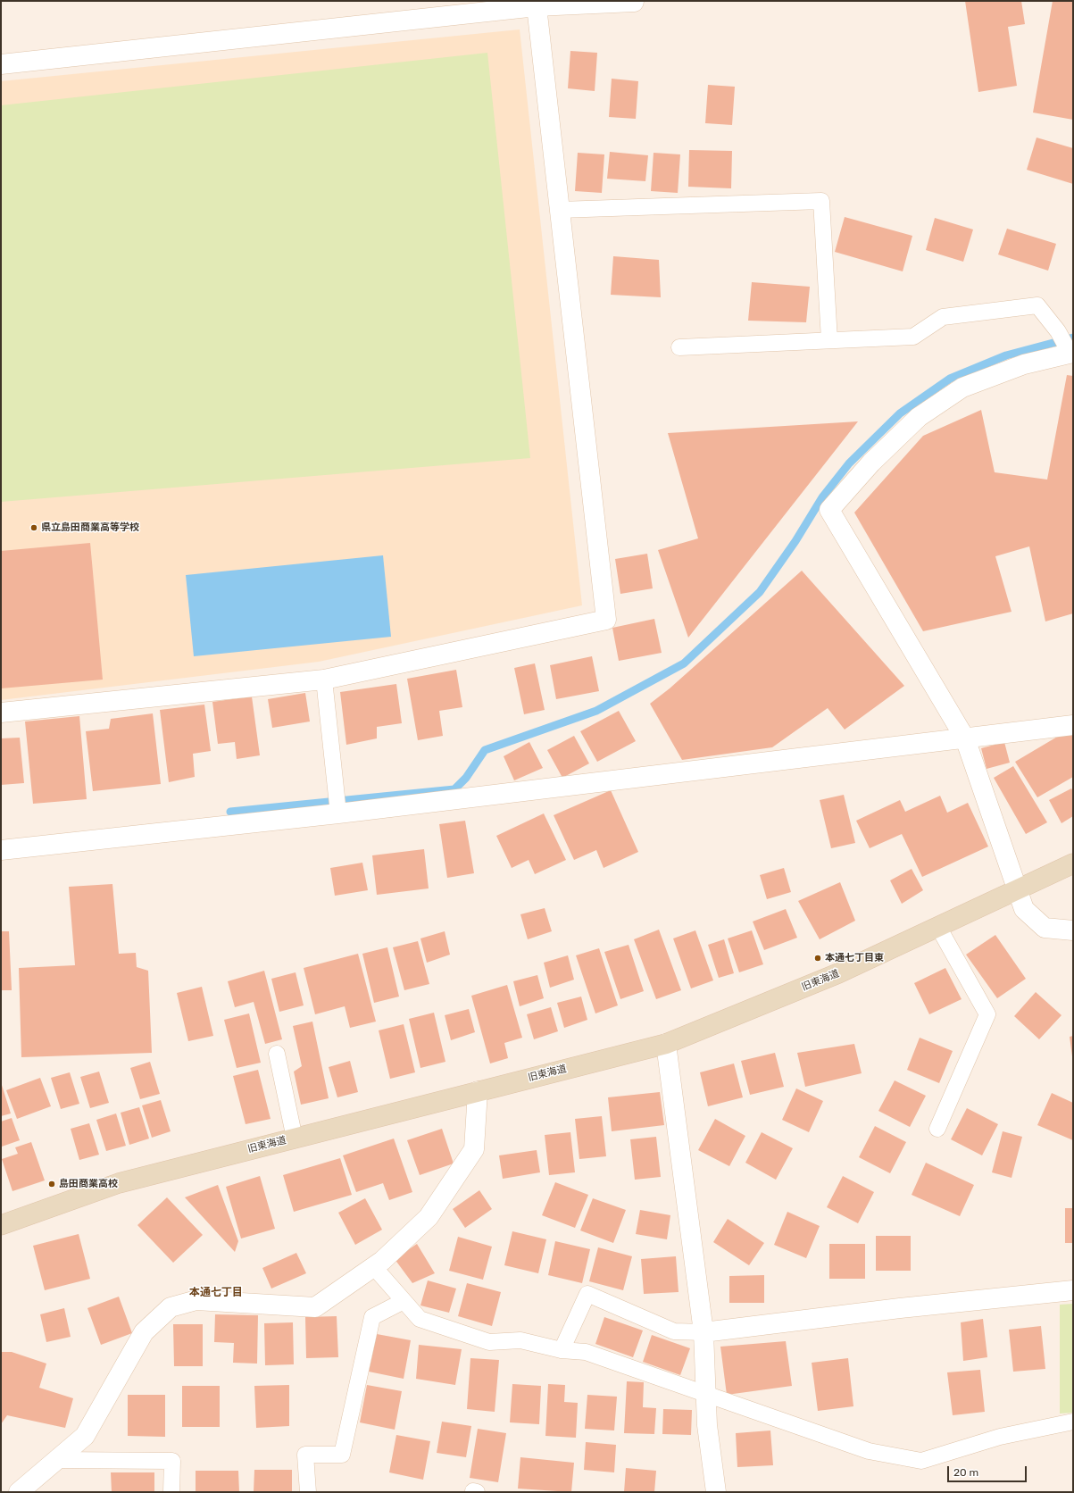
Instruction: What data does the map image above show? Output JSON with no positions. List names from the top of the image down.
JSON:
{
  "streets": {
    "street": ["旧東海道"]
  },
  "districts": ["本通七丁目"],
  "places": ["県立島田商業高等学校", "本通七丁目東", "島田商業高校"],
  "scale_bar": "20 m"
}
